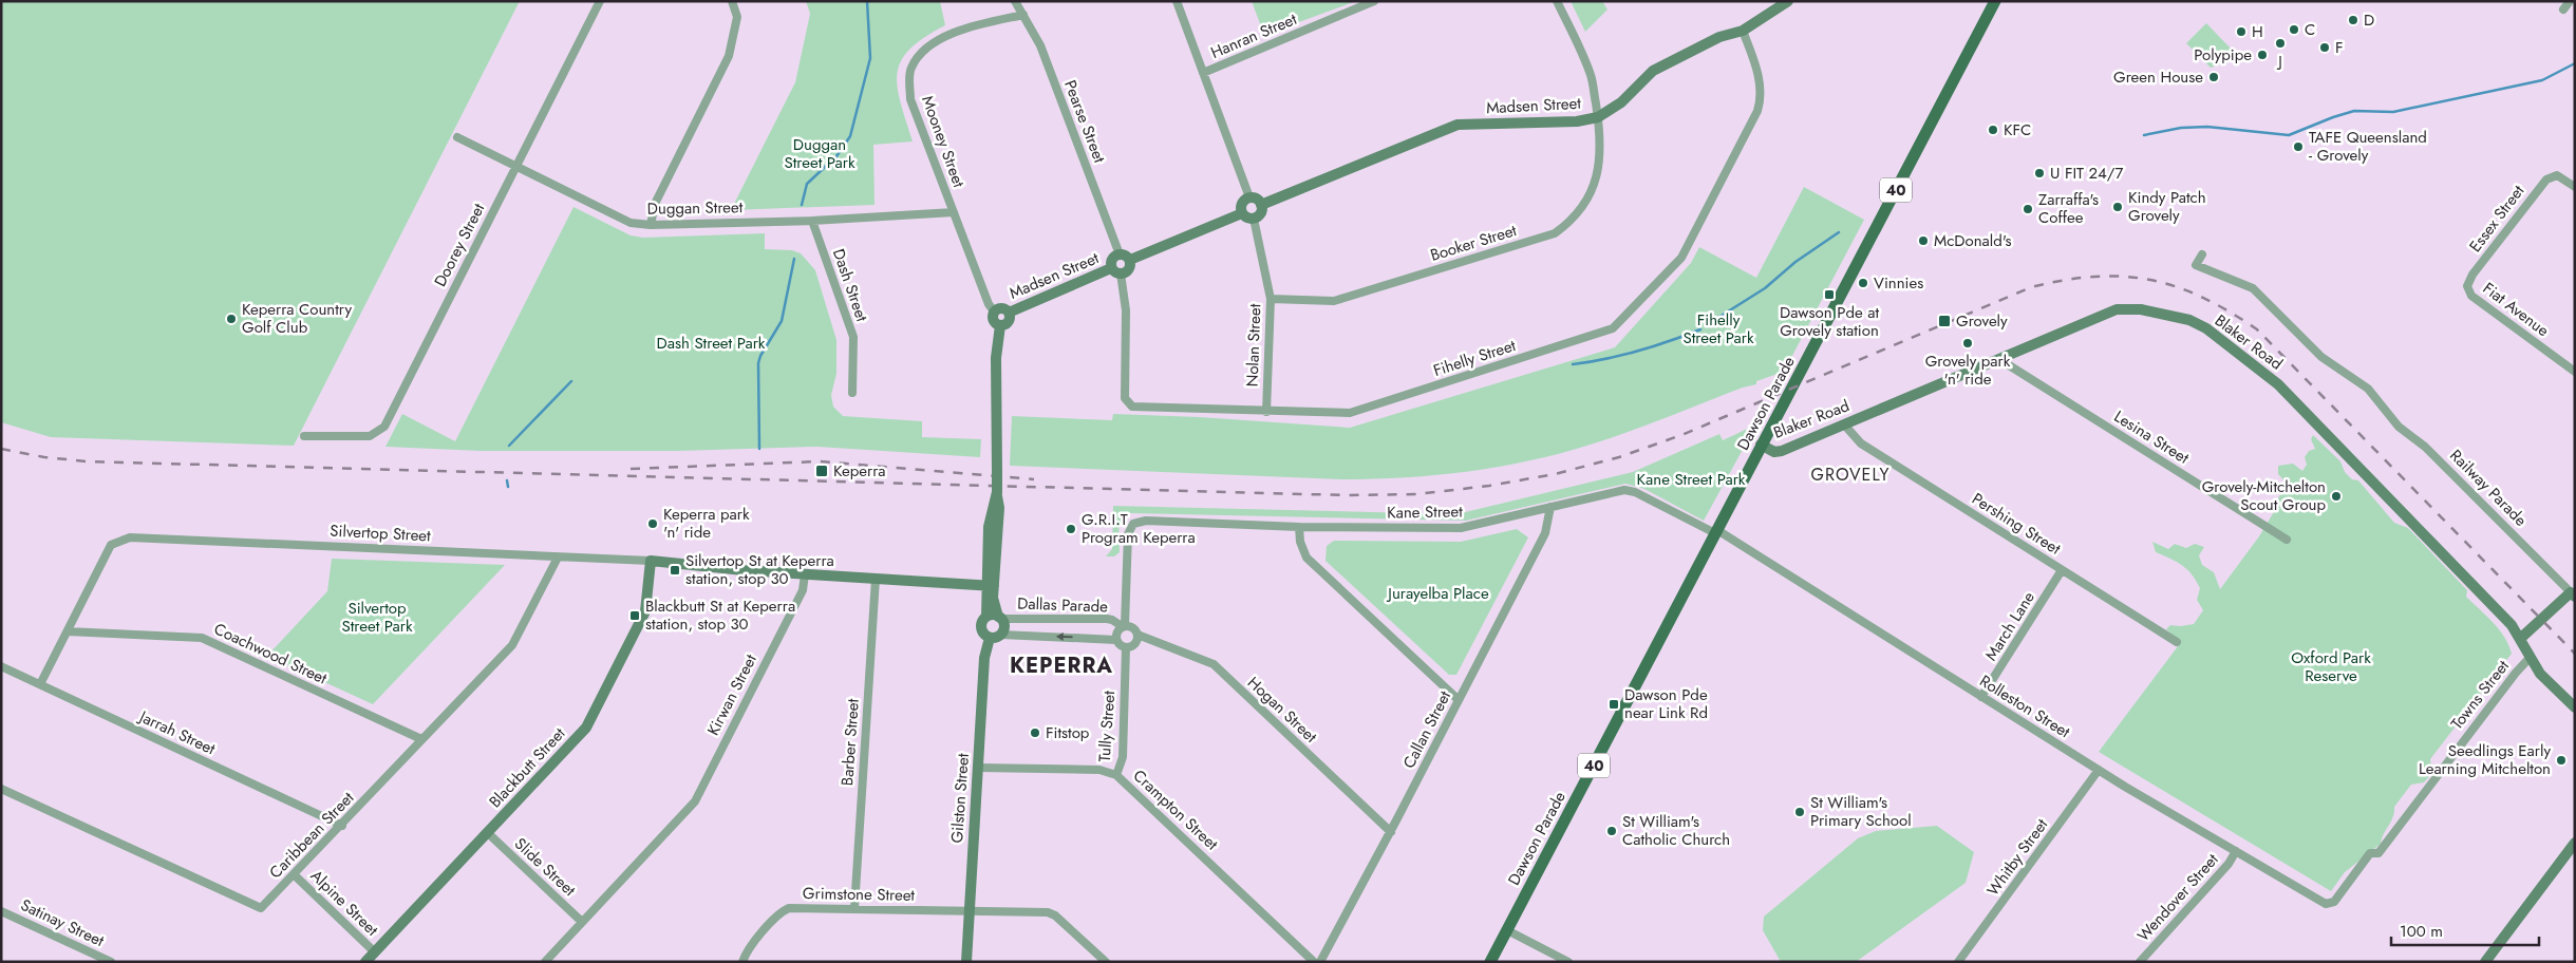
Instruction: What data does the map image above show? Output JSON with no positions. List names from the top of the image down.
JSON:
{
  "streets": {
    "main road": ["40", "Dawson Parade"],
    "street": [
      "Hanran Street",
      "Madsen Street",
      "Pearse Street",
      "Mooney Street",
      "Duggan Street",
      "Essex Street",
      "Booker Street",
      "Doorey Street",
      "Dash Street",
      "Fiat Avenue",
      "Blaker Road",
      "Nolan Street",
      "Fihelly Street",
      "Lesina Street",
      "Railway Parade",
      "Kane Street",
      "Pershing Street",
      "Silvertop Street",
      "Dallas Parade",
      "March Lane",
      "Coachwood Street",
      "Kirwan Street",
      "Towns Street",
      "Rolleston Street",
      "Hogan Street",
      "Tully Street",
      "Callan Street",
      "Jarrah Street",
      "Barber Street",
      "Blackbutt Street",
      "Gilston Street",
      "Crampton Street",
      "Caribbean Street",
      "Whitby Street",
      "Slide Street",
      "Grimstone Street",
      "Wendover Street",
      "Alpine Street",
      "Satinay Street"
    ]
  },
  "crossings": [
    ["Madsen Street", "Pearse Street"],
    ["Madsen Street", "Mooney Street"],
    ["Madsen Street", "Booker Street"],
    ["Madsen Street", "Nolan Street"],
    ["Madsen Street", "Fihelly Street"],
    ["Pearse Street", "Mooney Street"],
    ["Pearse Street", "Fihelly Street"],
    ["Mooney Street", "Duggan Street"],
    ["Duggan Street", "Doorey Street"],
    ["Duggan Street", "Dash Street"],
    ["Essex Street", "Fiat Avenue"],
    ["Booker Street", "Nolan Street"],
    ["Blaker Road", "Dawson Parade"],
    ["Blaker Road", "Lesina Street"],
    ["Blaker Road", "Pershing Street"],
    ["Blaker Road", "Towns Street"],
    ["Nolan Street", "Fihelly Street"],
    ["Dawson Parade", "Kane Street"],
    ["Dawson Parade", "Rolleston Street"],
    ["Kane Street", "Dallas Parade"],
    ["Kane Street", "Rolleston Street"],
    ["Kane Street", "Hogan Street"],
    ["Kane Street", "Tully Street"],
    ["Kane Street", "Callan Street"],
    ["Pershing Street", "March Lane"],
    ["Silvertop Street", "Coachwood Street"],
    ["Silvertop Street", "Kirwan Street"],
    ["Silvertop Street", "Jarrah Street"],
    ["Silvertop Street", "Blackbutt Street"],
    ["Silvertop Street", "Caribbean Street"],
    ["Dallas Parade", "Hogan Street"],
    ["Dallas Parade", "Tully Street"],
    ["Dallas Parade", "Gilston Street"],
    ["March Lane", "Rolleston Street"],
    ["Coachwood Street", "Caribbean Street"],
    ["Kirwan Street", "Slide Street"],
    ["Towns Street", "Rolleston Street"],
    ["Rolleston Street", "Whitby Street"],
    ["Rolleston Street", "Wendover Street"],
    ["Hogan Street", "Tully Street"],
    ["Hogan Street", "Callan Street"],
    ["Tully Street", "Crampton Street"],
    ["Jarrah Street", "Caribbean Street"],
    ["Barber Street", "Grimstone Street"],
    ["Blackbutt Street", "Slide Street"],
    ["Blackbutt Street", "Alpine Street"],
    ["Gilston Street", "Crampton Street"],
    ["Gilston Street", "Grimstone Street"],
    ["Caribbean Street", "Alpine Street"]
  ],
  "districts": ["GROVELY", "KEPERRA"],
  "parks": [
    "Duggan Street Park",
    "Fihelly Street Park",
    "Dash Street Park",
    "Kane Street Park",
    "Jurayelba Place",
    "Silvertop Street Park",
    "Oxford Park Reserve"
  ],
  "places": {
    "other": [
      "D",
      "C",
      "H",
      "J",
      "F",
      "Polypipe",
      "Green House",
      "KFC",
      "TAFE Queensland - Grovely",
      "U FIT 24/7",
      "Kindy Patch Grovely",
      "Zarraffa's Coffee",
      "McDonald's",
      "Vinnies",
      "Keperra Country Golf Club",
      "Grovely park 'n' ride",
      "Grovely-Mitchelton Scout Group",
      "Keperra park 'n' ride",
      "G.R.I.T Program Keperra",
      "Fitstop",
      "Seedlings Early Learning Mitchelton",
      "St William's Primary School",
      "St William's Catholic Church"
    ],
    "transit": [
      "Dawson Pde at Grovely station",
      "Grovely",
      "Keperra",
      "Silvertop St at Keperra station, stop 30",
      "Blackbutt St at Keperra station, stop 30",
      "Dawson Pde near Link Rd"
    ]
  },
  "scale_bar": "100 m"
}
